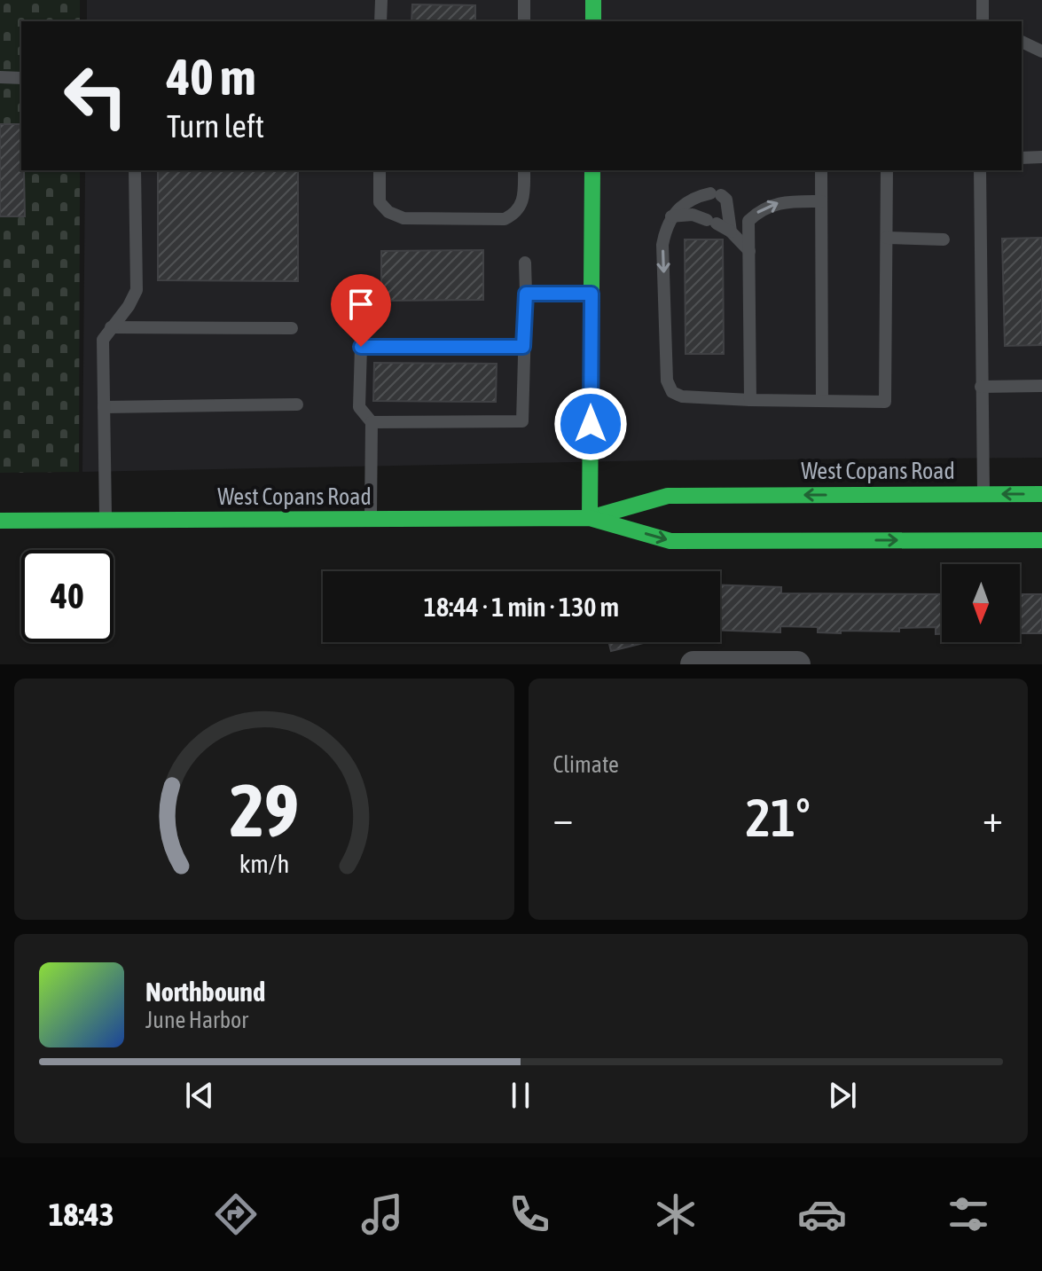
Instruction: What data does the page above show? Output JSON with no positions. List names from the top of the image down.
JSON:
{
  "streets": {
    "main road": ["West Copans Road"]
  },
  "north": "bottom",
  "page": {
    "turn": ["40 m", "Turn left"],
    "limit": "40",
    "trip": "18:44 · 1 min · 130 m",
    "tile": "Climate",
    "heat": ["−", "21°", "+"],
    "song": ["Northbound", "June Harbor"],
    "tabs": "18:43",
    "gauge": ["29", "km/h"]
  }
}
